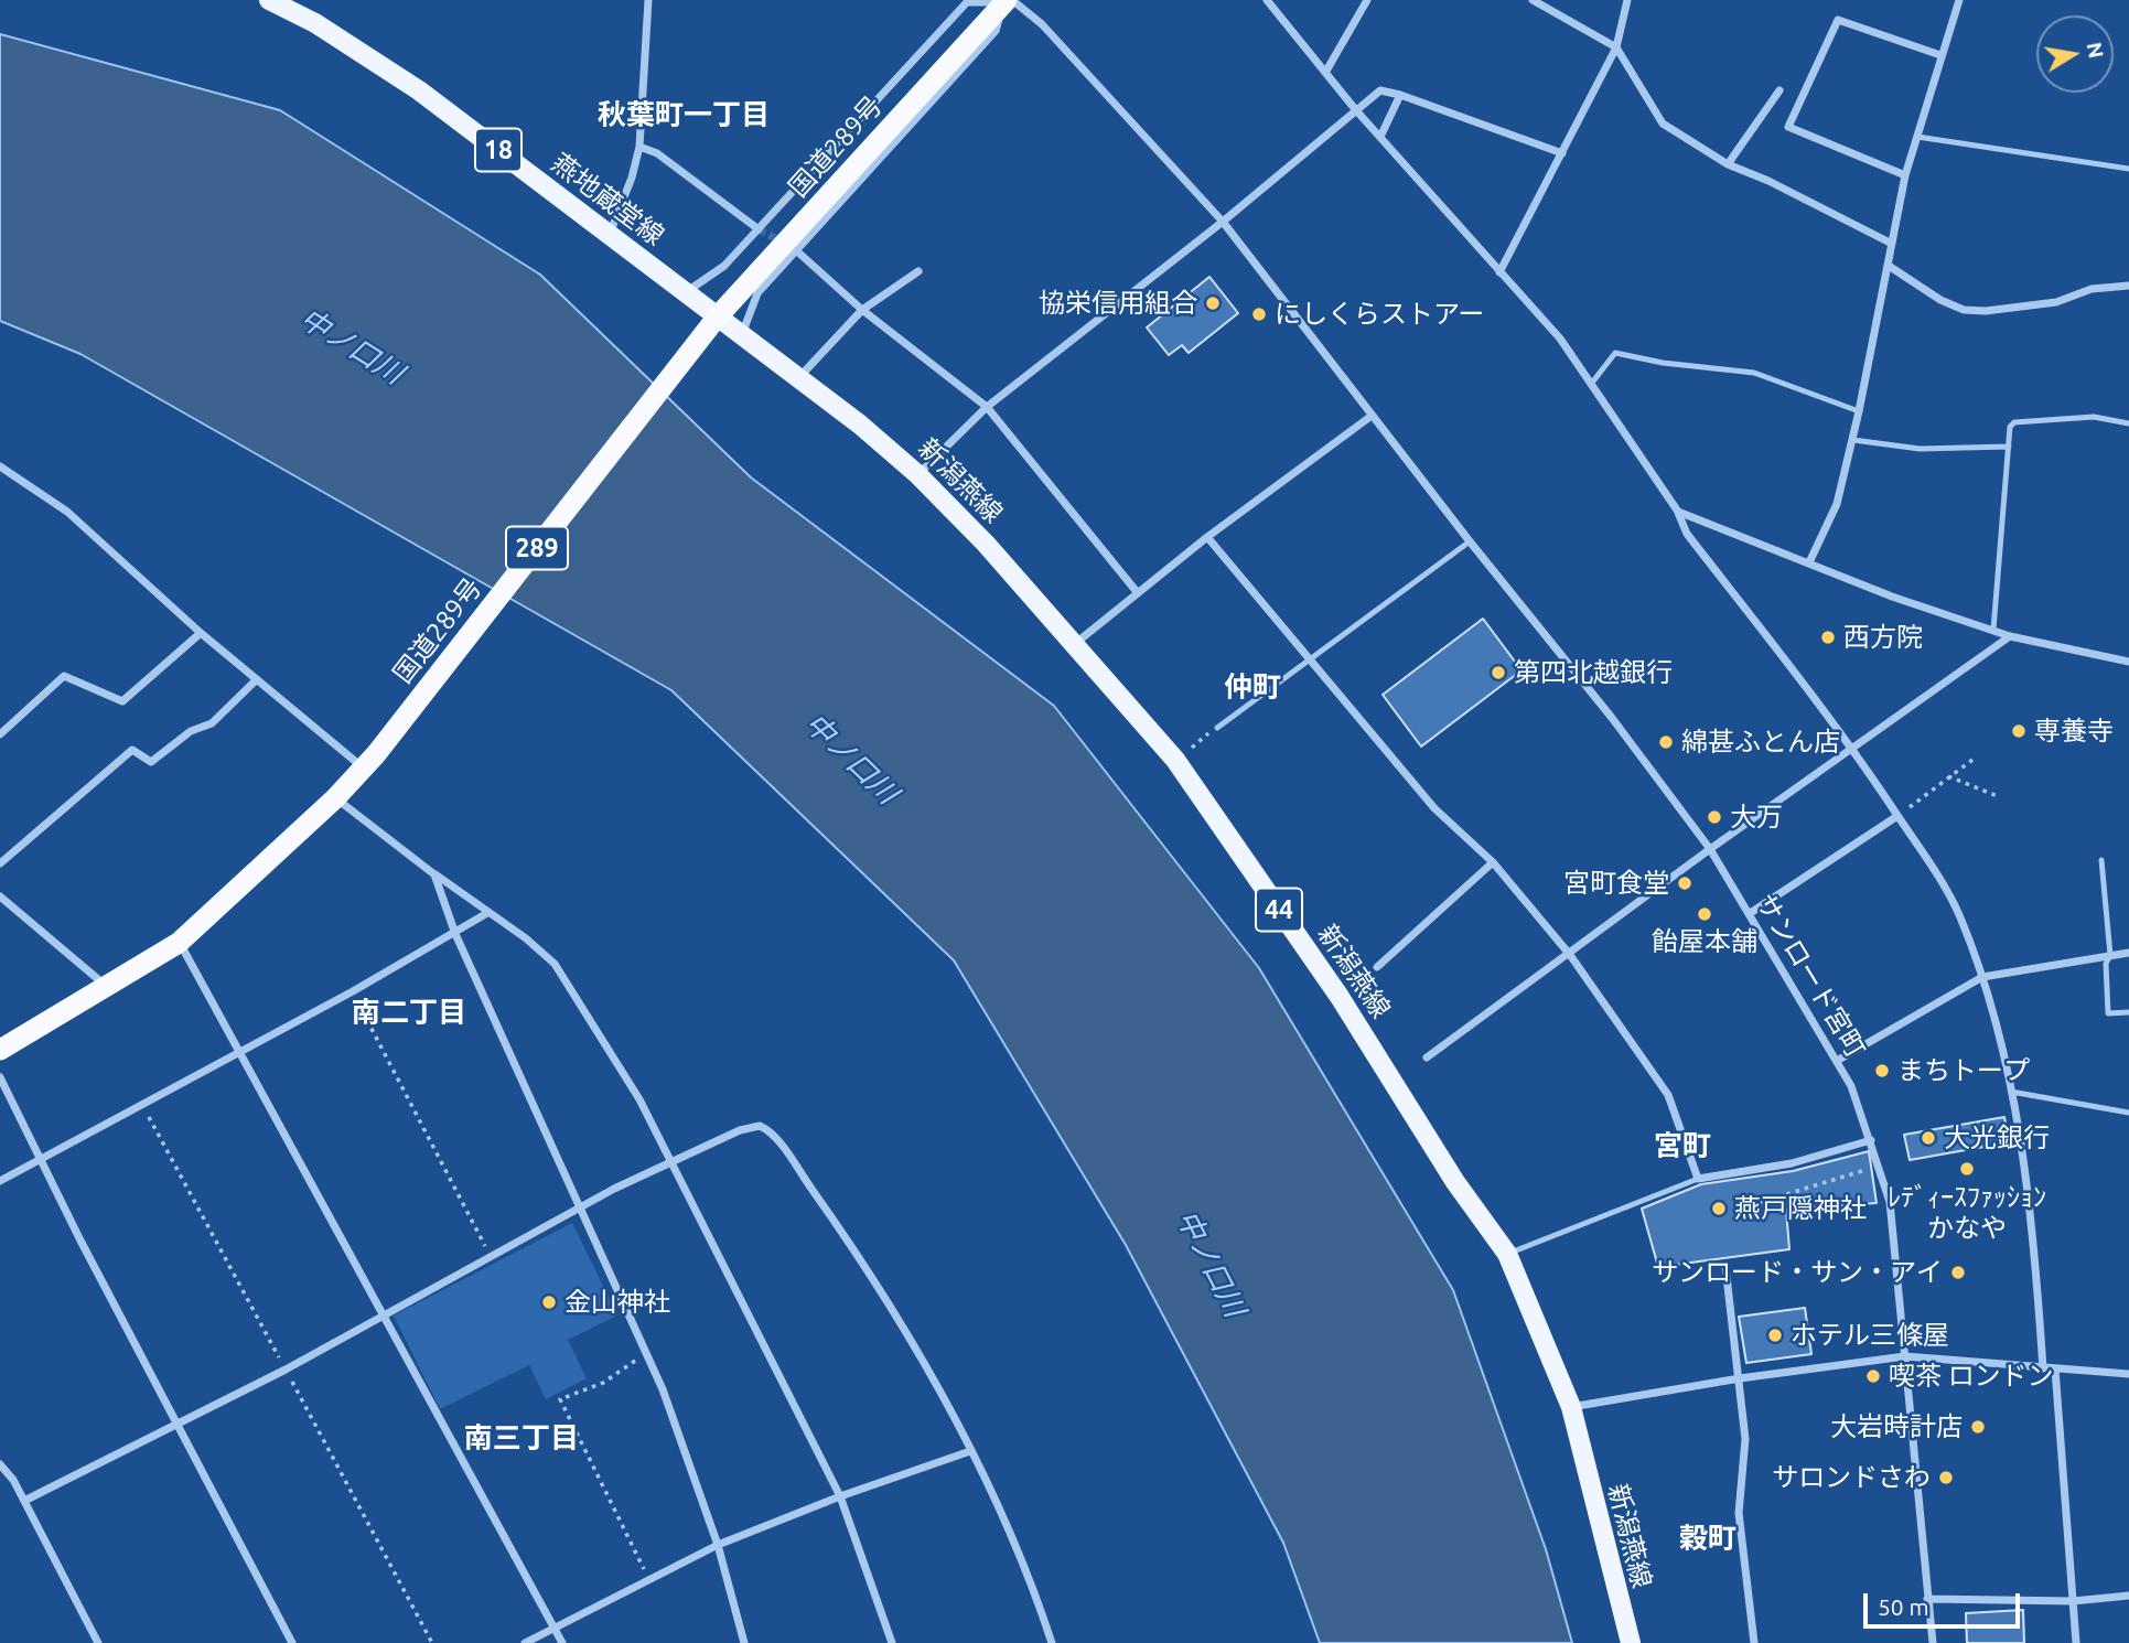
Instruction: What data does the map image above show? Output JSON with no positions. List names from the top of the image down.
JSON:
{
  "streets": {
    "highway": ["国道289号", "289"],
    "main road": [
      "18",
      "燕地蔵堂線",
      "新潟燕線",
      "44"
    ],
    "street": ["サンロード宮町"]
  },
  "crossings": [
    ["国道289号", "燕地蔵堂線"],
    ["国道289号", "新潟燕線"],
    ["国道289号", "サンロード宮町"],
    ["燕地蔵堂線", "新潟燕線"]
  ],
  "districts": [
    "秋葉町一丁目",
    "仲町",
    "南二丁目",
    "宮町",
    "南三丁目",
    "穀町"
  ],
  "water": ["中ノ口川"],
  "places": [
    "協栄信用組合",
    "にしくらストアー",
    "西方院",
    "第四北越銀行",
    "専養寺",
    "綿甚ふとん店",
    "大万",
    "宮町食堂",
    "飴屋本舗",
    "まちトープ",
    "大光銀行",
    "ﾚﾃﾞｨｰｽﾌｧｯｼｮﾝ かなや",
    "燕戸隠神社",
    "サンロード・サン・アイ",
    "金山神社",
    "ホテル三條屋",
    "喫茶 ロンドン",
    "大岩時計店",
    "サロンドさわ"
  ],
  "scale_bar": "50 m",
  "north": "right"
}
